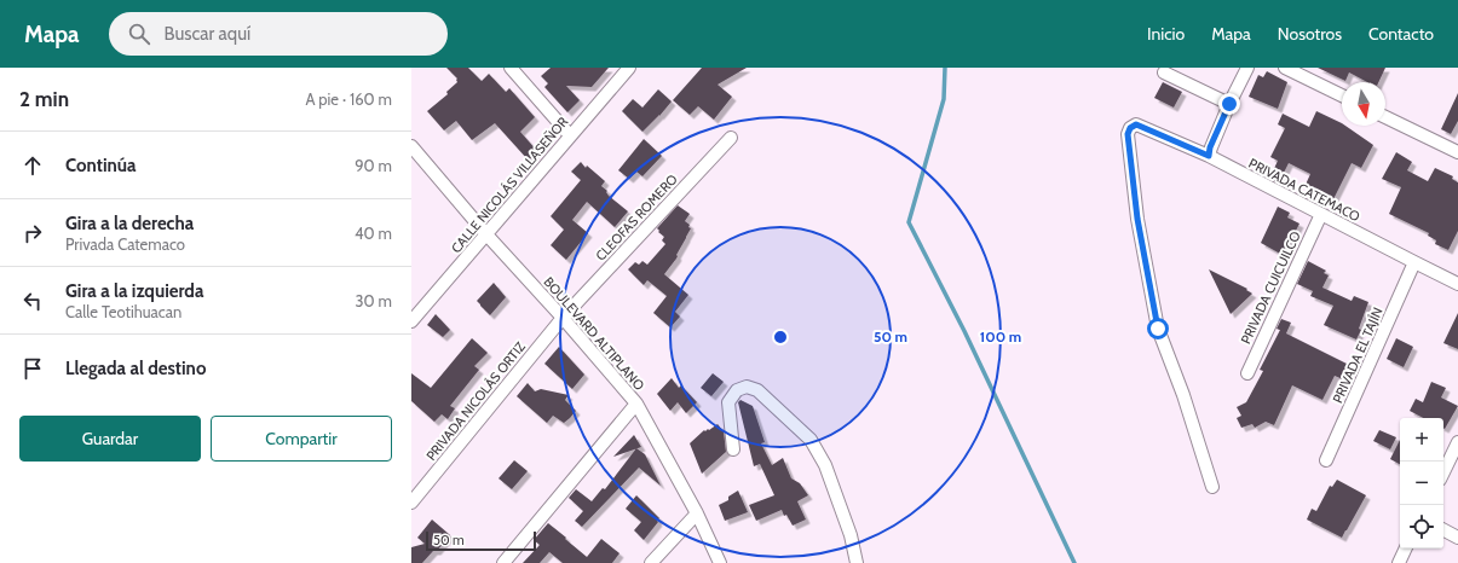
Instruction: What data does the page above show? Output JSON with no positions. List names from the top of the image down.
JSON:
{
  "streets": {
    "street": [
      "CALLE NICOLÁS VILLASEÑOR",
      "PRIVADA CATEMACO",
      "CLEOFAS ROMERO",
      "PRIVADA CUICUILCO",
      "BOULEVARD ALTIPLANO",
      "PRIVADA EL TAJÍN",
      "PRIVADA NICOLÁS ORTIZ"
    ]
  },
  "crossings": [
    ["CALLE NICOLÁS VILLASEÑOR", "BOULEVARD ALTIPLANO"],
    ["PRIVADA CATEMACO", "PRIVADA CUICUILCO"],
    ["PRIVADA CATEMACO", "PRIVADA EL TAJÍN"],
    ["CLEOFAS ROMERO", "BOULEVARD ALTIPLANO"],
    ["CLEOFAS ROMERO", "PRIVADA NICOLÁS ORTIZ"],
    ["BOULEVARD ALTIPLANO", "PRIVADA NICOLÁS ORTIZ"]
  ],
  "scale_bar": "50 m",
  "north": "bottom",
  "page": {
    "header": "Mapa",
    "search": "Buscar aquí",
    "nav": [
      "Inicio",
      "Mapa",
      "Nosotros",
      "Contacto"
    ],
    "heading": ["2 min", "A pie · 160 m"],
    "list": [
      ["Continúa", "90 m"],
      ["Gira a la derecha", "Privada Catemaco", "40 m"],
      ["Gira a la izquierda", "Calle Teotihuacan", "30 m"],
      "Llegada al destino"
    ],
    "buttons": ["Guardar", "Compartir"],
    "map_buttons": ["+", "−"],
    "scale": "50 m"
  },
  "rings": ["50 m", "100 m"]
}
